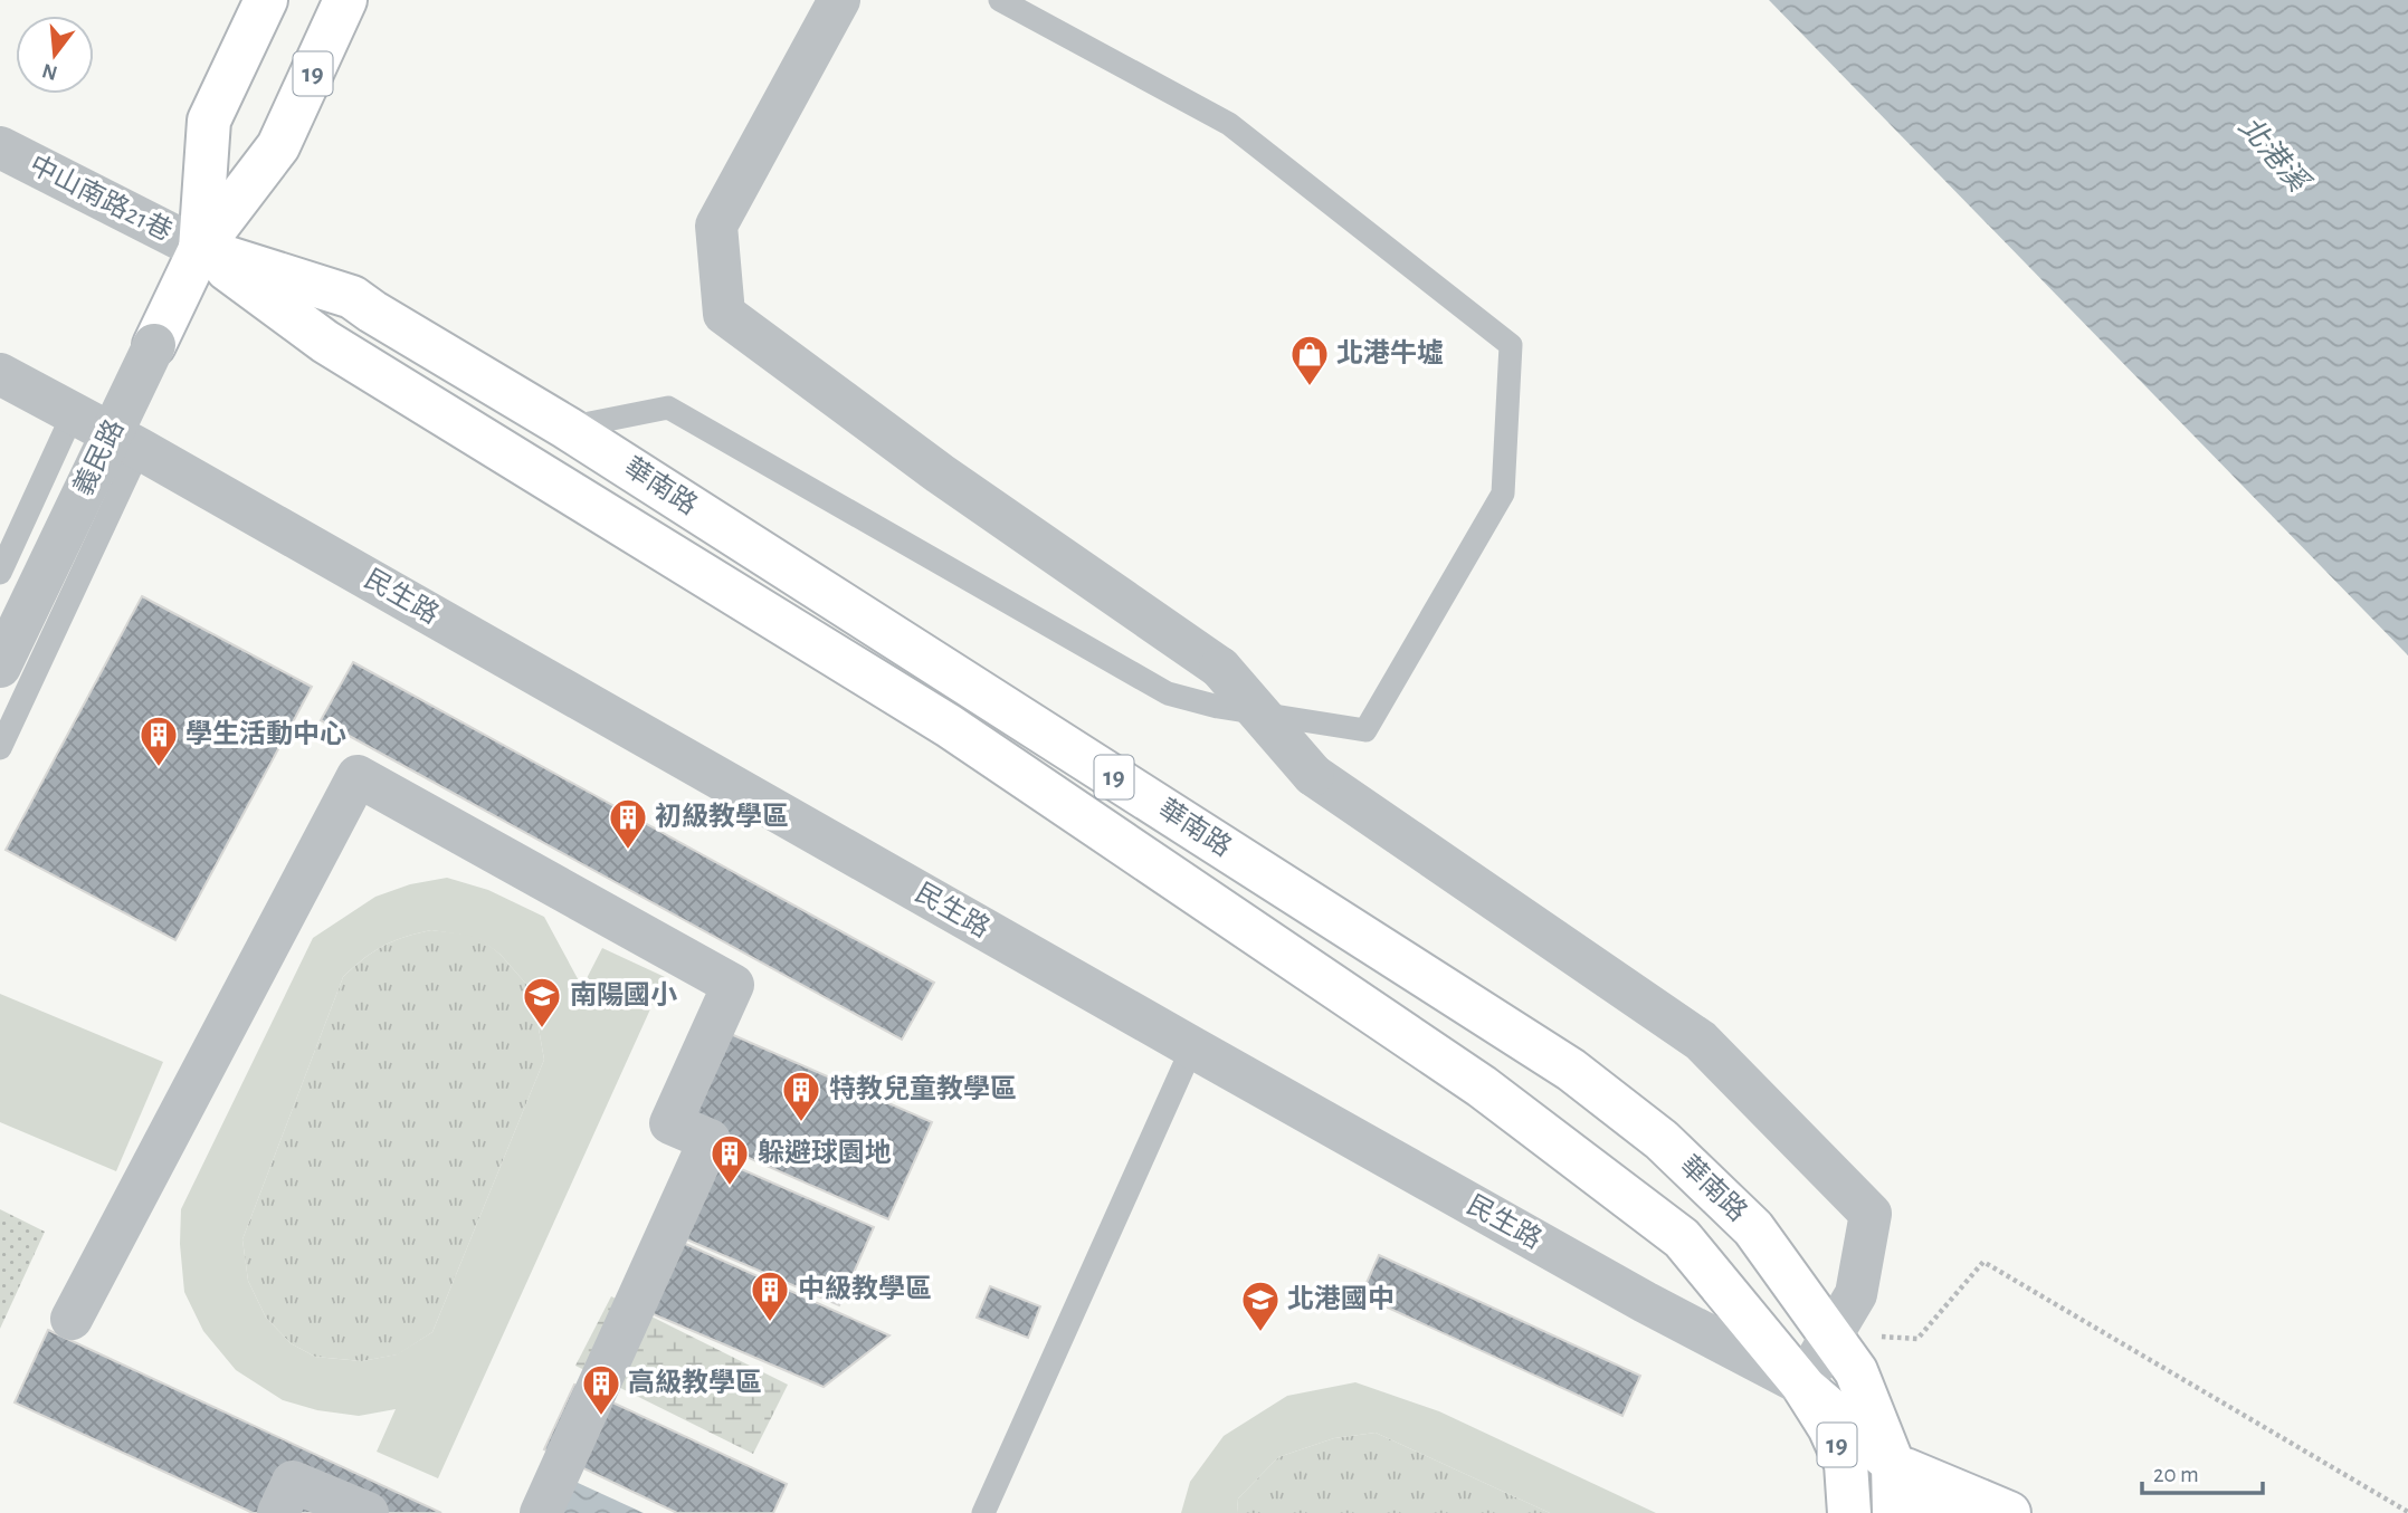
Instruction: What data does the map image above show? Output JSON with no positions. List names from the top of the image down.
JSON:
{
  "streets": {
    "main road": [
      "19",
      "義民路",
      "華南路",
      "民生路"
    ],
    "street": ["中山南路21巷"]
  },
  "crossings": [
    ["19", "中山南路21巷"],
    ["19", "義民路"],
    ["19", "華南路"],
    ["中山南路21巷", "義民路"],
    ["中山南路21巷", "華南路"],
    ["義民路", "華南路"],
    ["義民路", "民生路"],
    ["華南路", "民生路"]
  ],
  "water": ["北港溪"],
  "places": {
    "shop": ["北港牛墟"],
    "building": [
      "學生活動中心",
      "初級教學區",
      "特教兒童教學區",
      "躲避球園地",
      "中級教學區",
      "高級教學區"
    ],
    "school or university": ["南陽國小", "北港國中"]
  },
  "scale_bar": "20 m",
  "north": "bottom"
}
